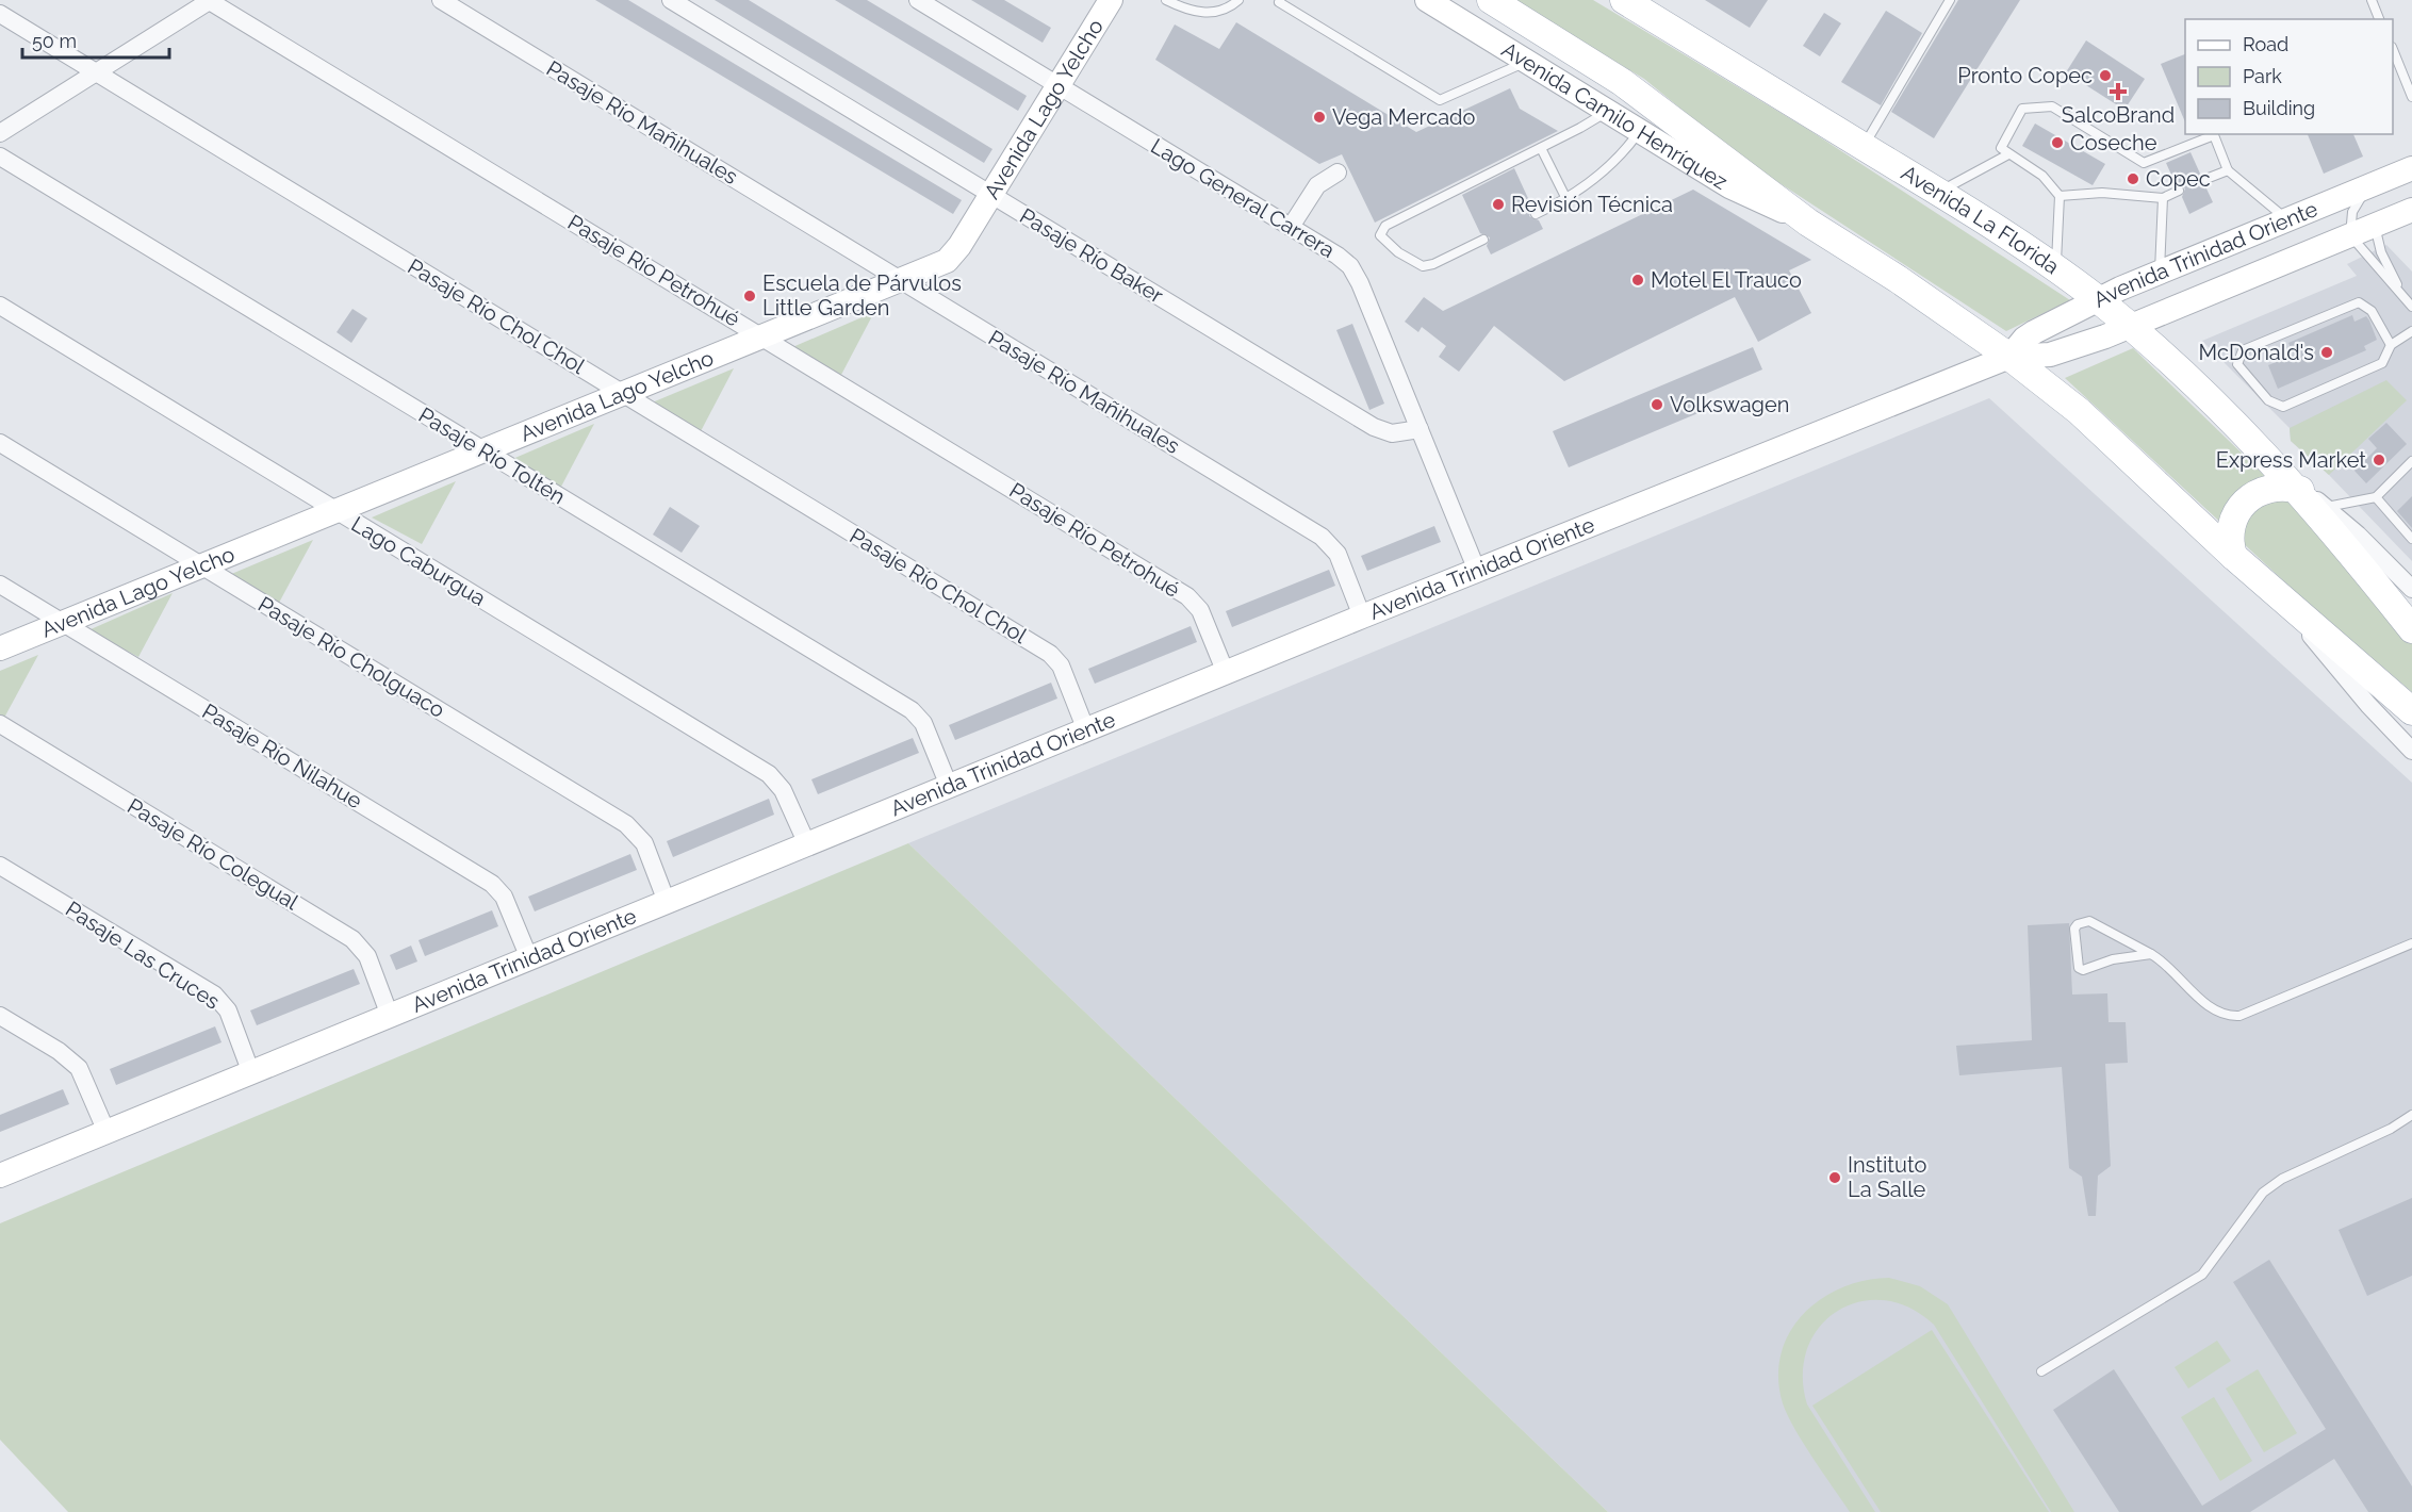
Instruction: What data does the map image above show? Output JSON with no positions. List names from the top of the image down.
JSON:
{
  "streets": {
    "main road": ["Avenida Camilo Henríquez", "Avenida La Florida"],
    "street": [
      "Avenida Lago Yelcho",
      "Pasaje Río Mañihuales",
      "Lago General Carrera",
      "Avenida Trinidad Oriente",
      "Pasaje Río Baker",
      "Pasaje Río Petrohué",
      "Pasaje Río Chol Chol",
      "Pasaje Río Toltén",
      "Lago Caburgua",
      "Pasaje Río Cholguaco",
      "Pasaje Río Nilahue",
      "Pasaje Río Colegual",
      "Pasaje Las Cruces"
    ]
  },
  "crossings": [
    ["Avenida Lago Yelcho", "Pasaje Río Mañihuales"],
    ["Avenida Lago Yelcho", "Lago General Carrera"],
    ["Avenida Lago Yelcho", "Pasaje Río Baker"],
    ["Avenida Lago Yelcho", "Pasaje Río Petrohué"],
    ["Avenida Lago Yelcho", "Pasaje Río Chol Chol"],
    ["Avenida Lago Yelcho", "Pasaje Río Toltén"],
    ["Avenida Lago Yelcho", "Lago Caburgua"],
    ["Avenida Lago Yelcho", "Pasaje Río Cholguaco"],
    ["Avenida Lago Yelcho", "Pasaje Río Nilahue"],
    ["Avenida Camilo Henríquez", "Avenida Trinidad Oriente"],
    ["Pasaje Río Mañihuales", "Avenida Trinidad Oriente"],
    ["Lago General Carrera", "Avenida Trinidad Oriente"],
    ["Lago General Carrera", "Pasaje Río Baker"],
    ["Avenida La Florida", "Avenida Trinidad Oriente"],
    ["Avenida Trinidad Oriente", "Pasaje Río Petrohué"],
    ["Avenida Trinidad Oriente", "Pasaje Río Chol Chol"],
    ["Avenida Trinidad Oriente", "Pasaje Río Toltén"],
    ["Avenida Trinidad Oriente", "Lago Caburgua"],
    ["Avenida Trinidad Oriente", "Pasaje Río Cholguaco"],
    ["Avenida Trinidad Oriente", "Pasaje Río Nilahue"],
    ["Avenida Trinidad Oriente", "Pasaje Río Colegual"],
    ["Avenida Trinidad Oriente", "Pasaje Las Cruces"]
  ],
  "places": {
    "other": [
      "Pronto Copec",
      "Vega Mercado",
      "Coseche",
      "Copec",
      "Revisión Técnica",
      "Motel El Trauco",
      "Escuela de Párvulos Little Garden",
      "McDonald's",
      "Volkswagen",
      "Express Market",
      "Instituto La Salle"
    ],
    "health": ["SalcoBrand"]
  },
  "legend": ["Road", "Park", "Building"],
  "scale_bar": "50 m"
}
